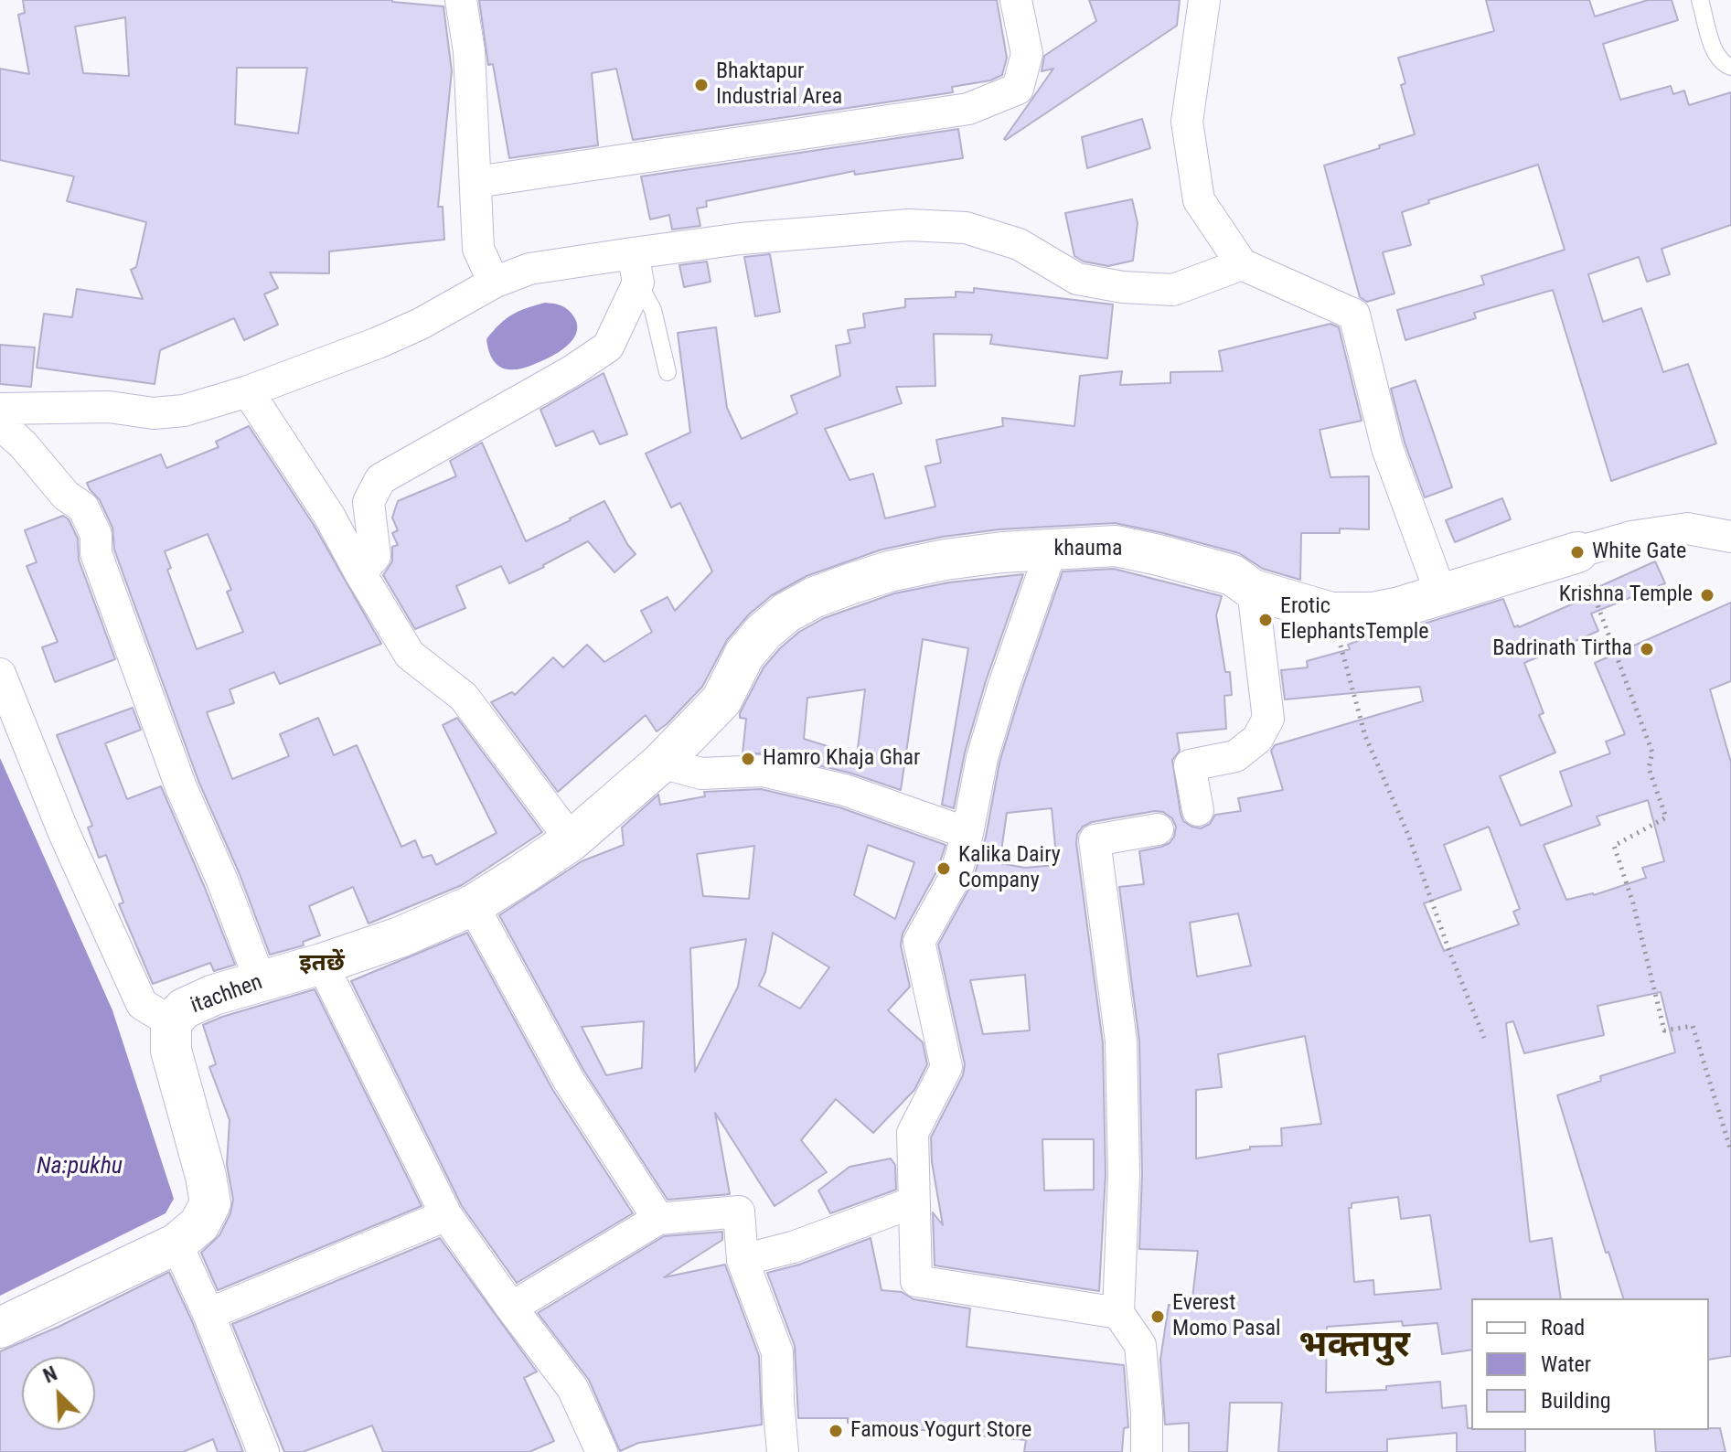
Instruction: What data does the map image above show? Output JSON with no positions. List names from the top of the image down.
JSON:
{
  "streets": {
    "street": ["khauma", "itachhen"]
  },
  "crossings": [
    ["khauma", "itachhen"]
  ],
  "districts": ["इतछें", "भक्तपुर"],
  "water": ["Na:pukhu"],
  "places": [
    "Bhaktapur Industrial Area",
    "White Gate",
    "Krishna Temple",
    "Erotic ElephantsTemple",
    "Badrinath Tirtha",
    "Hamro Khaja Ghar",
    "Kalika Dairy Company",
    "Everest Momo Pasal",
    "Famous Yogurt Store"
  ],
  "legend": ["Road", "Water", "Building"],
  "north": "top left"
}
